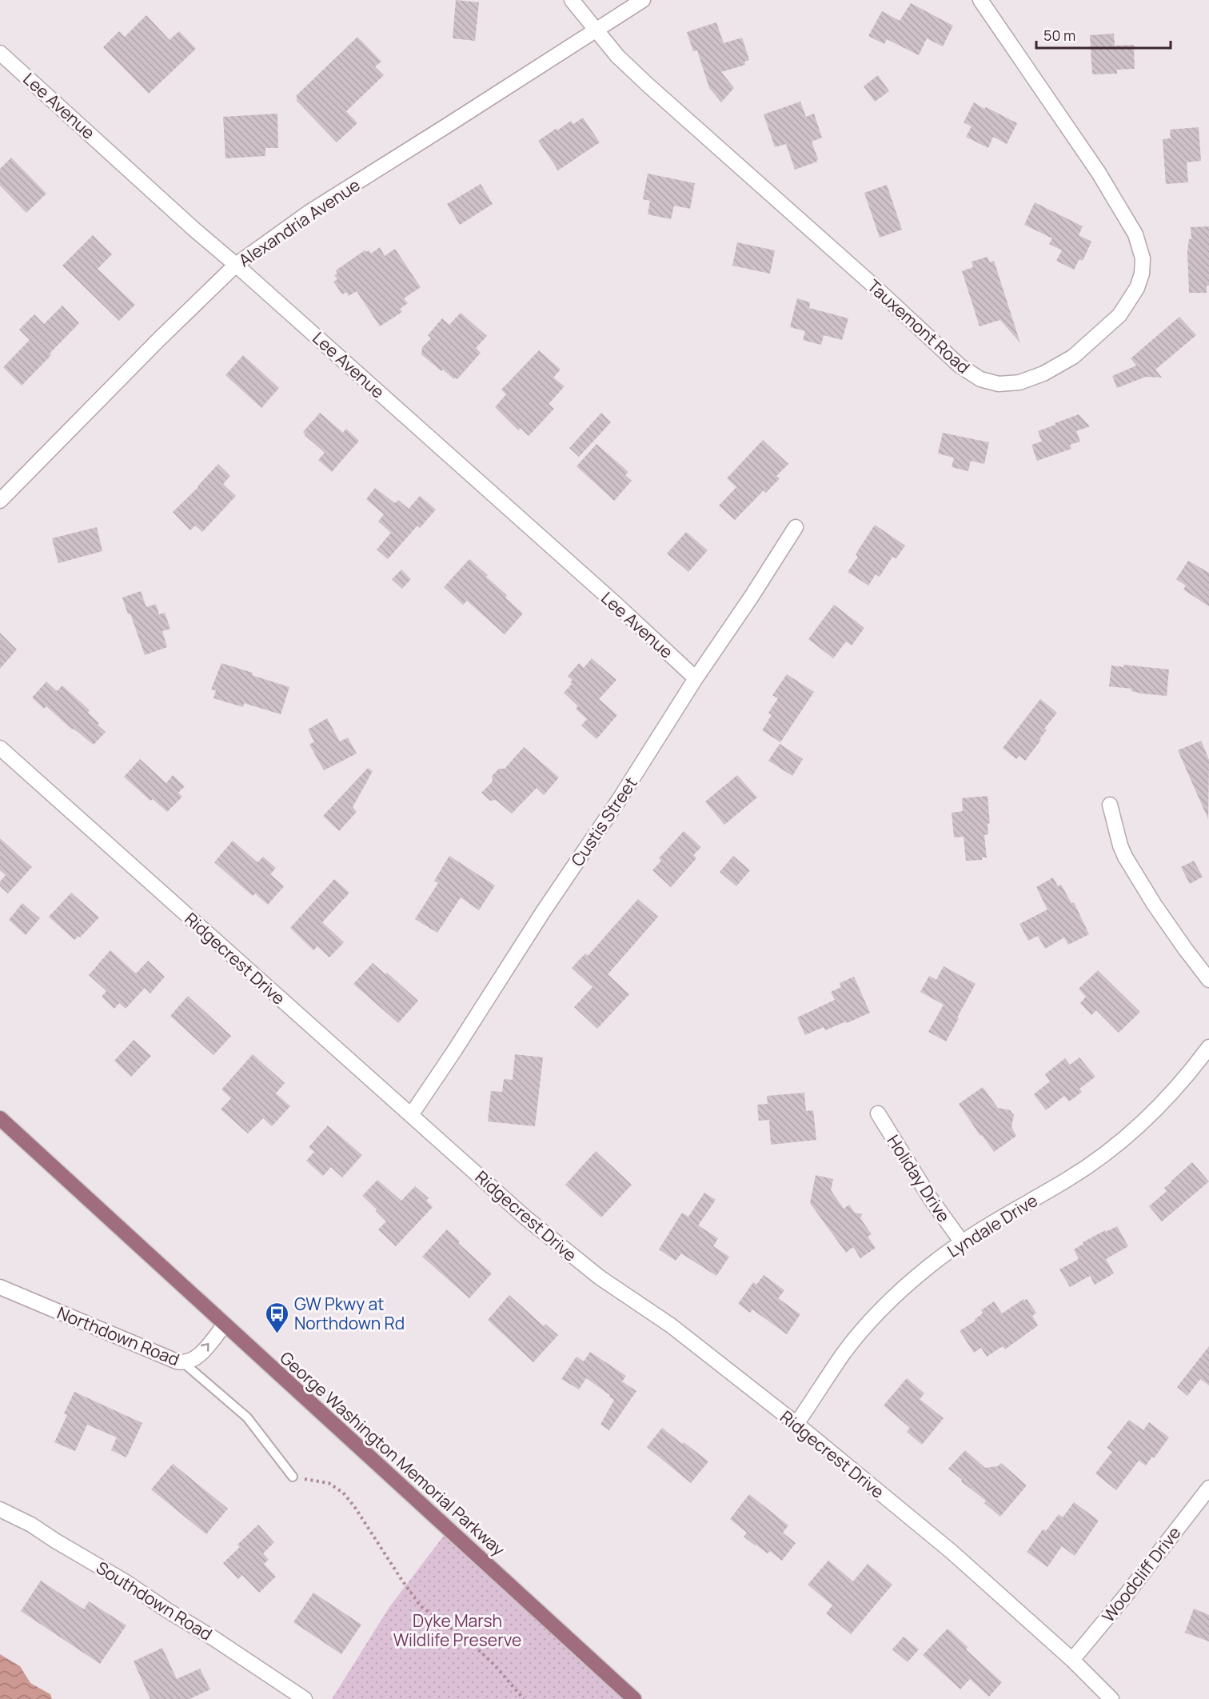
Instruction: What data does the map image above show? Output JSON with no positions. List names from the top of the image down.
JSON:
{
  "streets": {
    "main road": ["George Washington Memorial Parkway"],
    "street": [
      "Lee Avenue",
      "Alexandria Avenue",
      "Tauxemont Road",
      "Custis Street",
      "Ridgecrest Drive",
      "Holiday Drive",
      "Lyndale Drive",
      "Northdown Road",
      "Woodcliff Drive",
      "Southdown Road"
    ]
  },
  "crossings": [
    ["Lee Avenue", "Alexandria Avenue"],
    ["Lee Avenue", "Custis Street"],
    ["Alexandria Avenue", "Tauxemont Road"],
    ["Custis Street", "Ridgecrest Drive"],
    ["Ridgecrest Drive", "Lyndale Drive"],
    ["Ridgecrest Drive", "Woodcliff Drive"],
    ["Holiday Drive", "Lyndale Drive"],
    ["Northdown Road", "George Washington Memorial Parkway"]
  ],
  "parks": ["Dyke Marsh Wildlife Preserve"],
  "places": {
    "bus stop": ["GW Pkwy at Northdown Rd"]
  },
  "scale_bar": "50 m"
}
